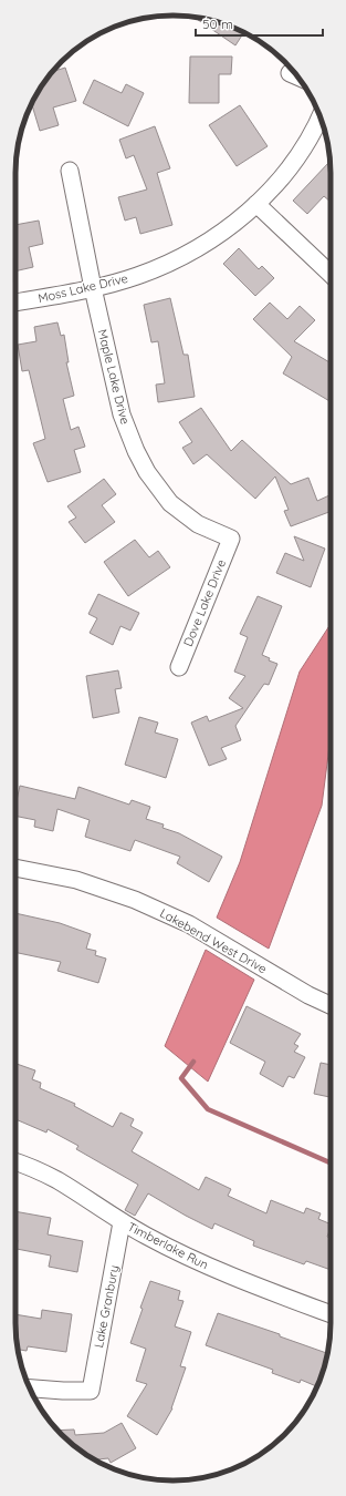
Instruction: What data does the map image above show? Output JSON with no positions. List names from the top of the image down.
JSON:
{
  "streets": {
    "street": [
      "Moss Lake Drive",
      "Maple Lake Drive",
      "Dove Lake Drive",
      "Lakebend West Drive",
      "Timberlake Run",
      "Lake Granbury"
    ]
  },
  "crossings": [
    ["Moss Lake Drive", "Maple Lake Drive"],
    ["Maple Lake Drive", "Dove Lake Drive"],
    ["Timberlake Run", "Lake Granbury"]
  ],
  "scale_bar": "50 m"
}
